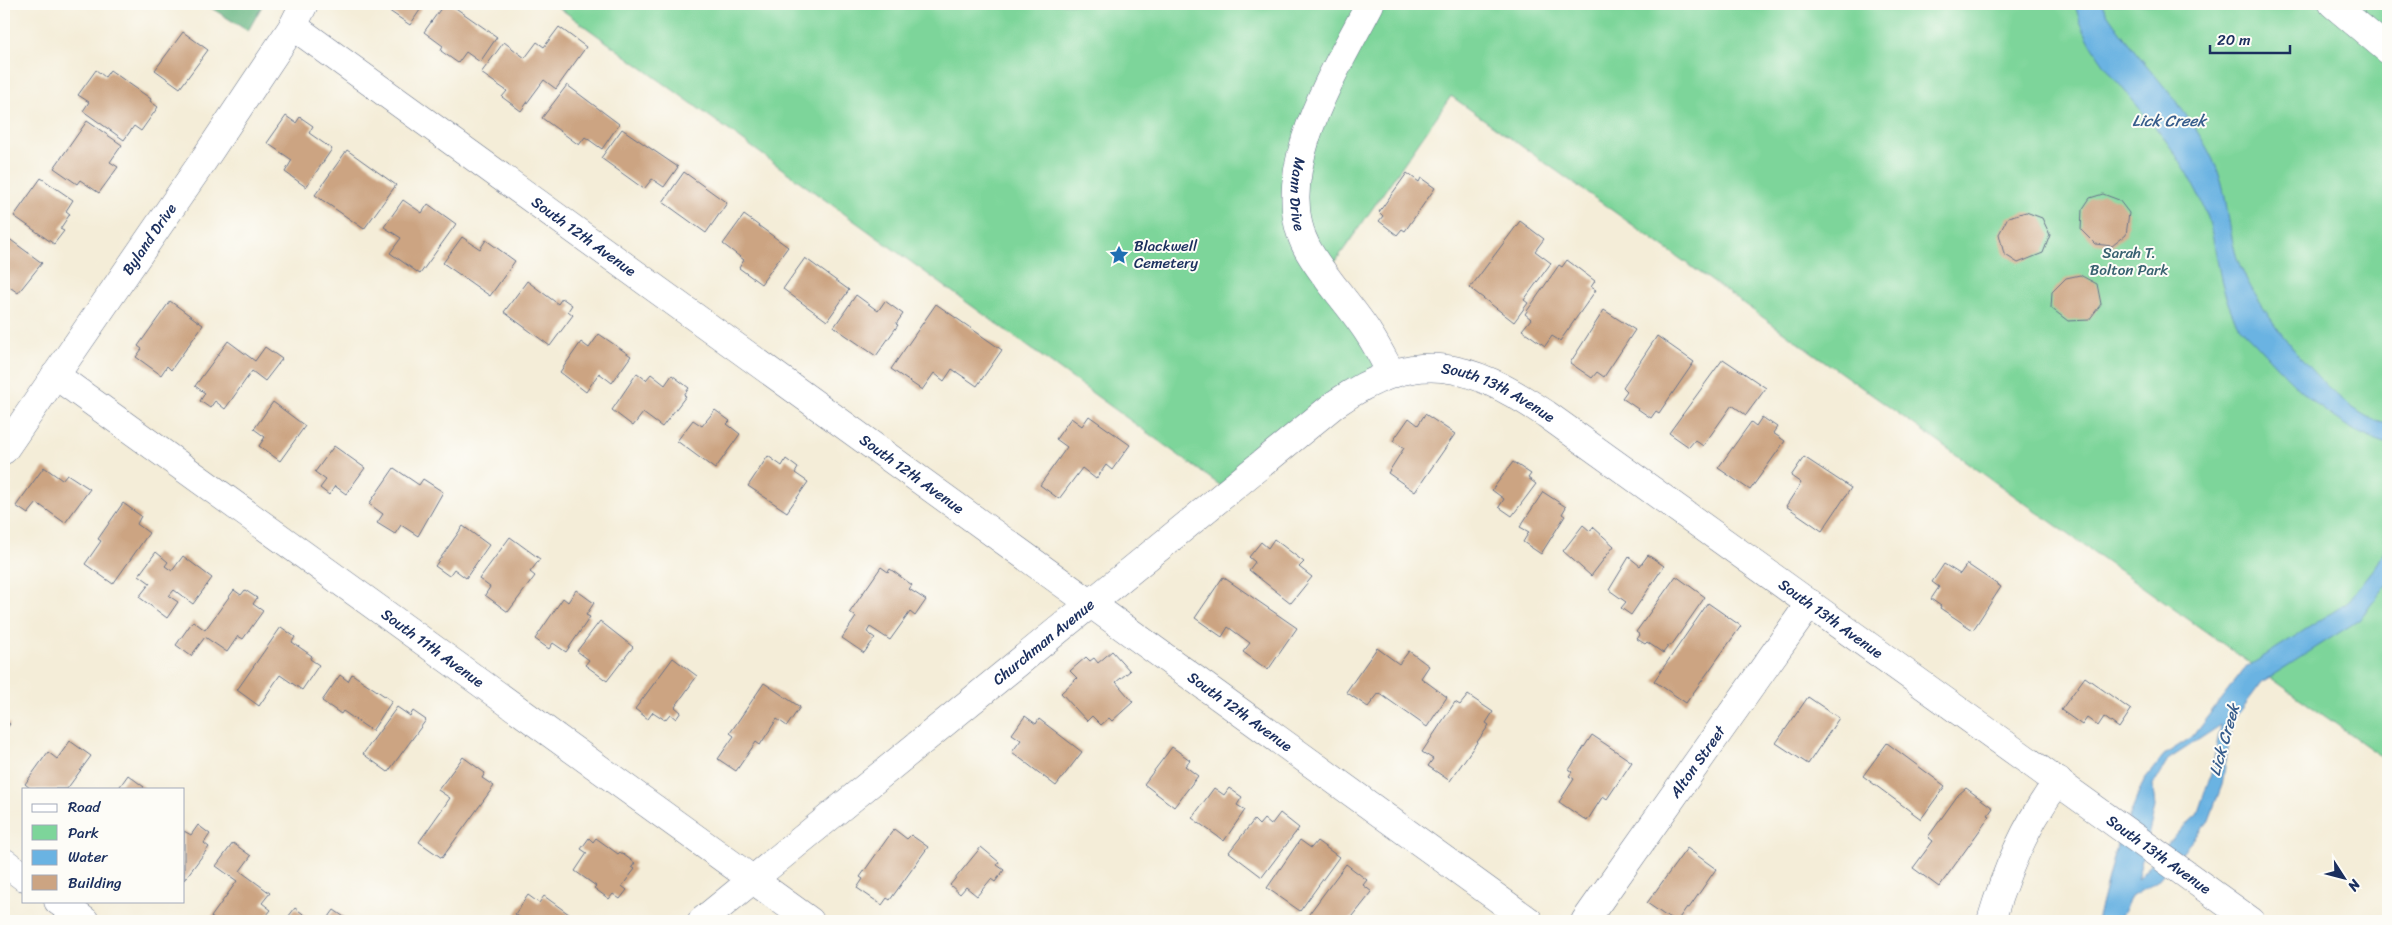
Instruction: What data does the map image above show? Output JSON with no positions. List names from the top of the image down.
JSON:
{
  "streets": {
    "street": [
      "Mann Drive",
      "South 12th Avenue",
      "Byland Drive",
      "South 13th Avenue",
      "Churchman Avenue",
      "South 11th Avenue",
      "Alton Street"
    ]
  },
  "crossings": [
    ["Mann Drive", "South 13th Avenue"],
    ["Mann Drive", "Churchman Avenue"],
    ["South 12th Avenue", "Byland Drive"],
    ["South 12th Avenue", "Churchman Avenue"],
    ["Byland Drive", "South 11th Avenue"],
    ["South 13th Avenue", "Churchman Avenue"],
    ["South 13th Avenue", "Alton Street"],
    ["Churchman Avenue", "South 11th Avenue"]
  ],
  "water": ["Lick Creek"],
  "parks": ["Sarah T. Bolton Park"],
  "places": {
    "place": ["Blackwell Cemetery"]
  },
  "legend": [
    "Road",
    "Park",
    "Water",
    "Building"
  ],
  "scale_bar": "20 m",
  "north": "bottom right"
}
